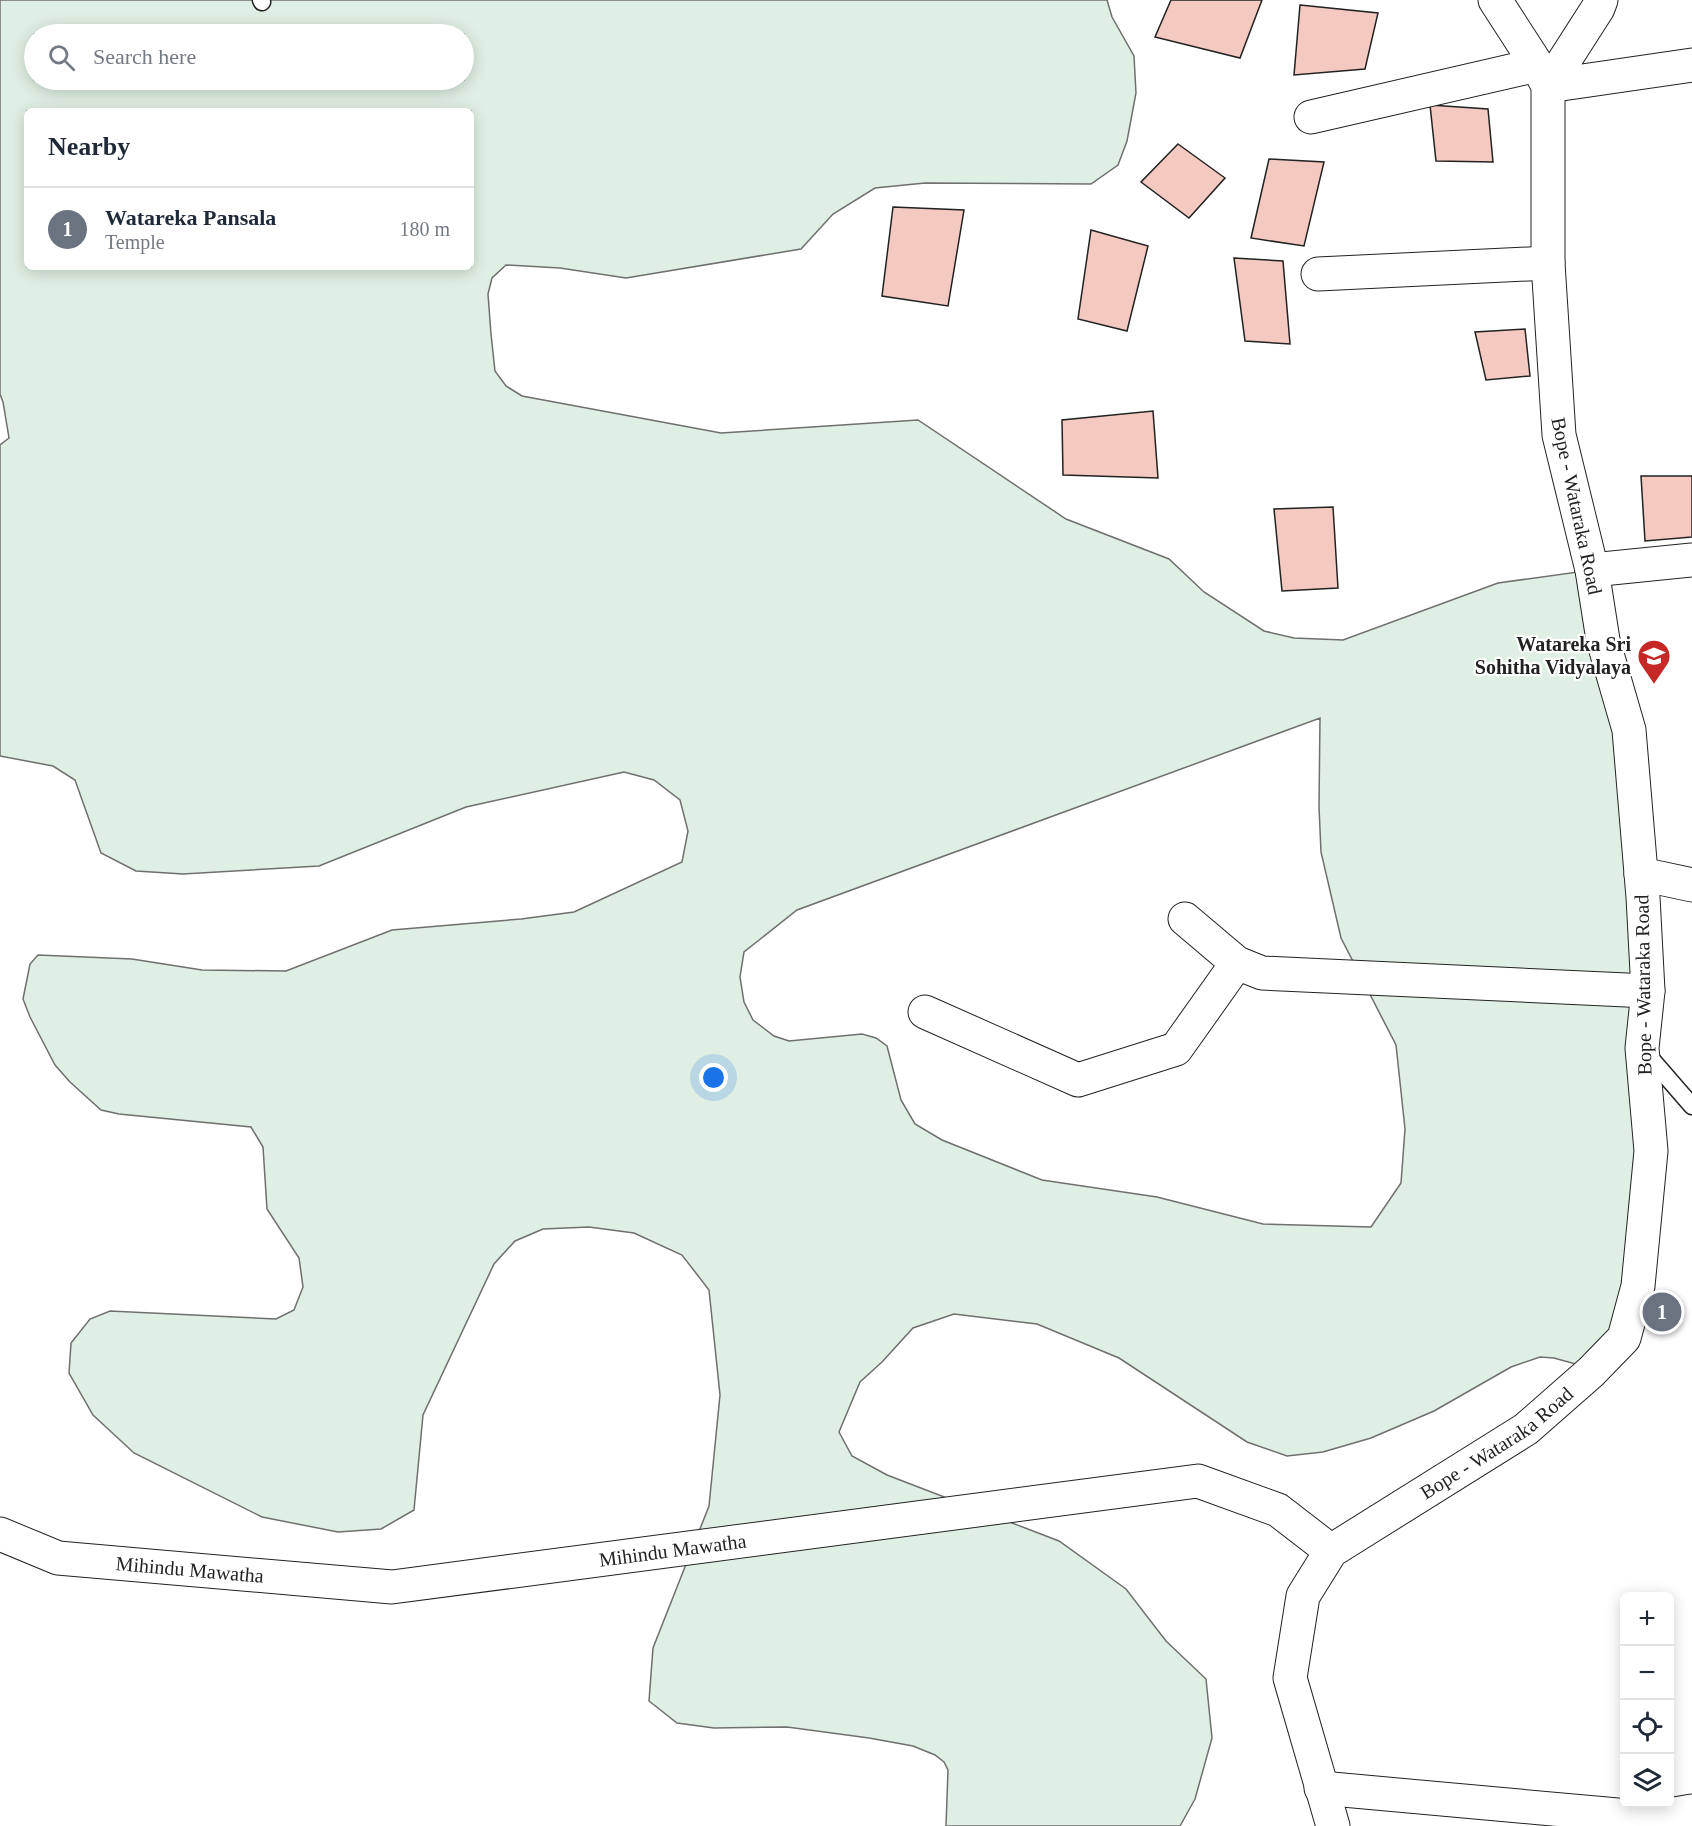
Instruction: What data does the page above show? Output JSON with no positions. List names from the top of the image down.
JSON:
{
  "streets": {
    "street": ["Bope - Wataraka Road", "Mihindu Mawatha"]
  },
  "crossings": [
    ["Bope - Wataraka Road", "Mihindu Mawatha"]
  ],
  "places": {
    "school or university": ["Watareka Sri Sohitha Vidyalaya"]
  },
  "page": {
    "search": "Search here",
    "heading": "Nearby",
    "list": [
      {
        "mark": "1",
        "name": "Watareka Pansala",
        "note": "Temple",
        "value": "180 m"
      }
    ],
    "pins": "1",
    "map_buttons": ["+", "−"]
  }
}
